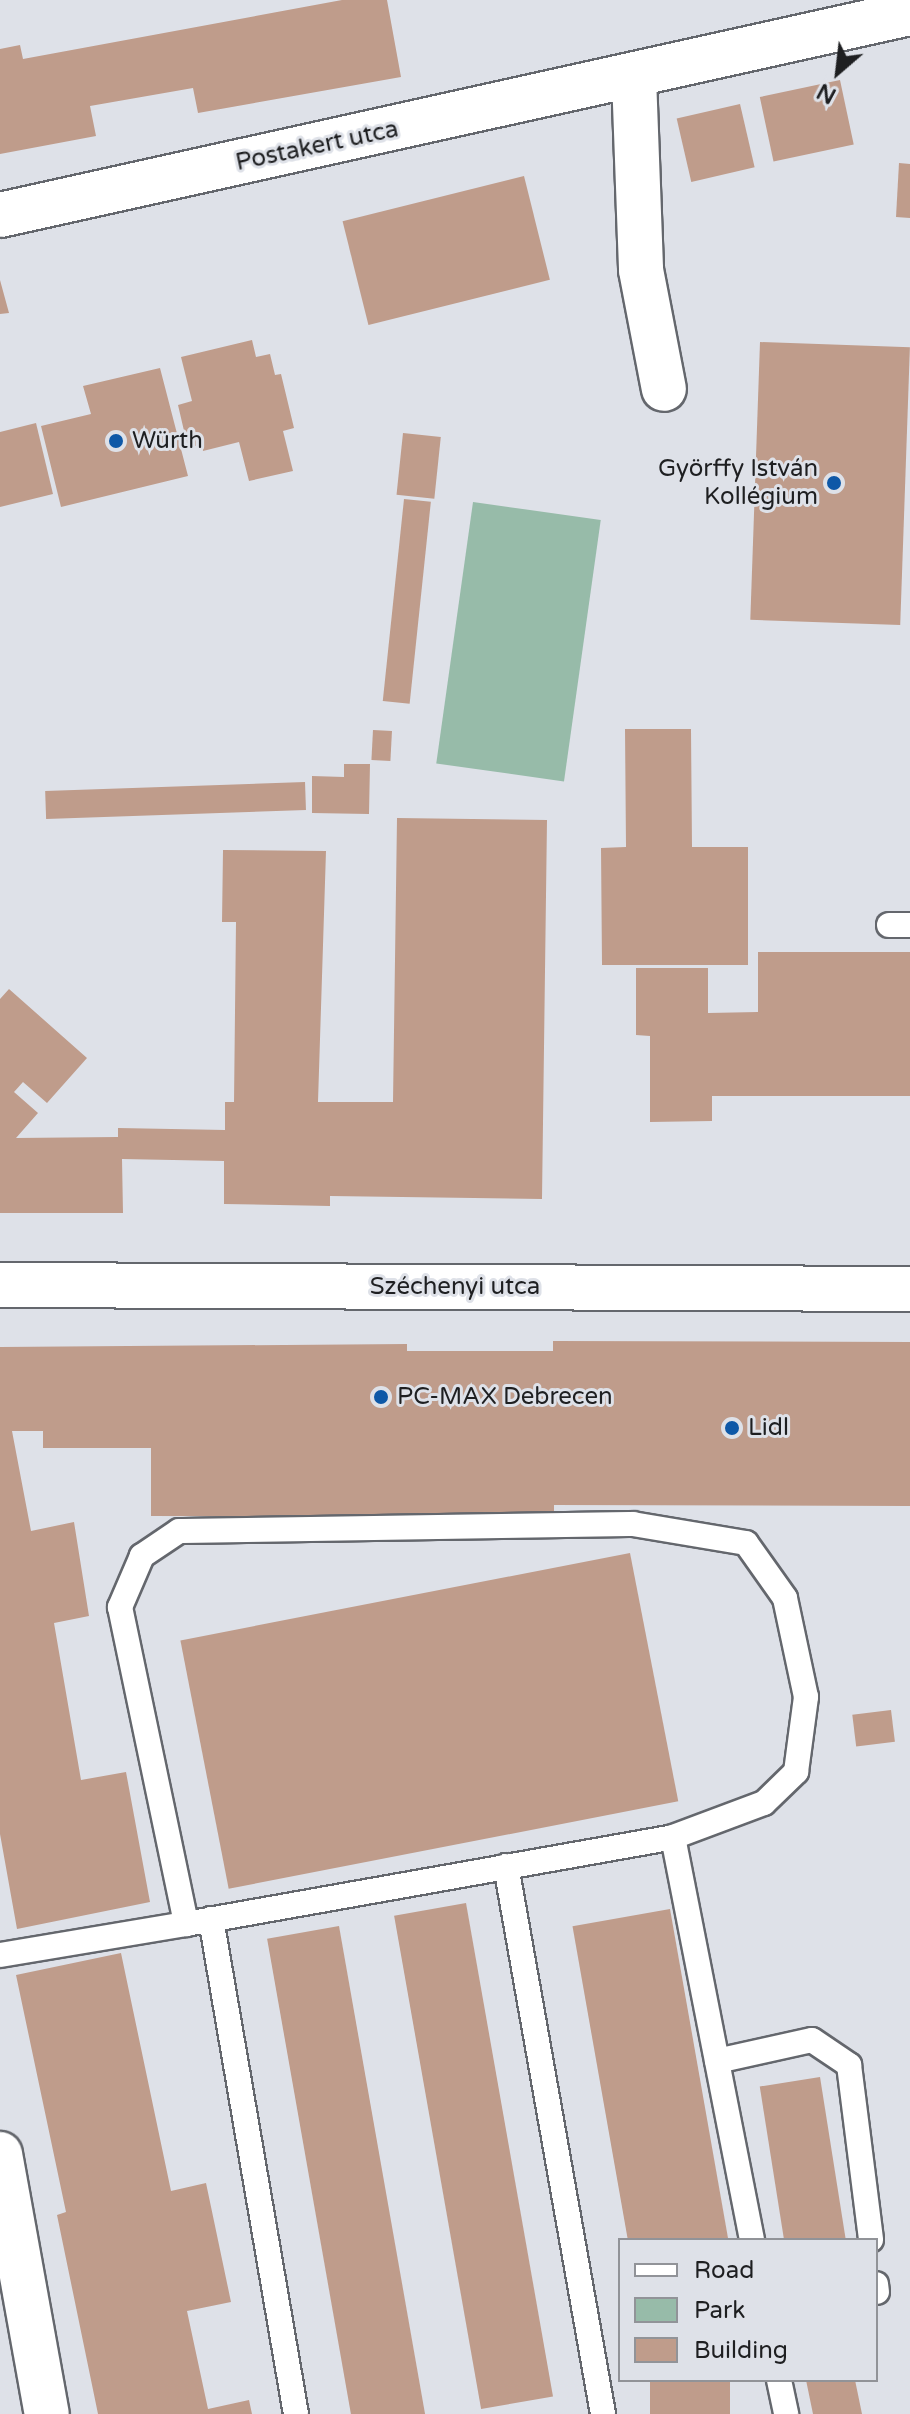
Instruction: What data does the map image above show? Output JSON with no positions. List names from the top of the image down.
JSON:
{
  "streets": {
    "street": ["Postakert utca", "Széchenyi utca"]
  },
  "places": [
    "Würth",
    "Györffy István Kollégium",
    "PC-MAX Debrecen",
    "Lidl"
  ],
  "legend": ["Road", "Park", "Building"],
  "north": "bottom left"
}
